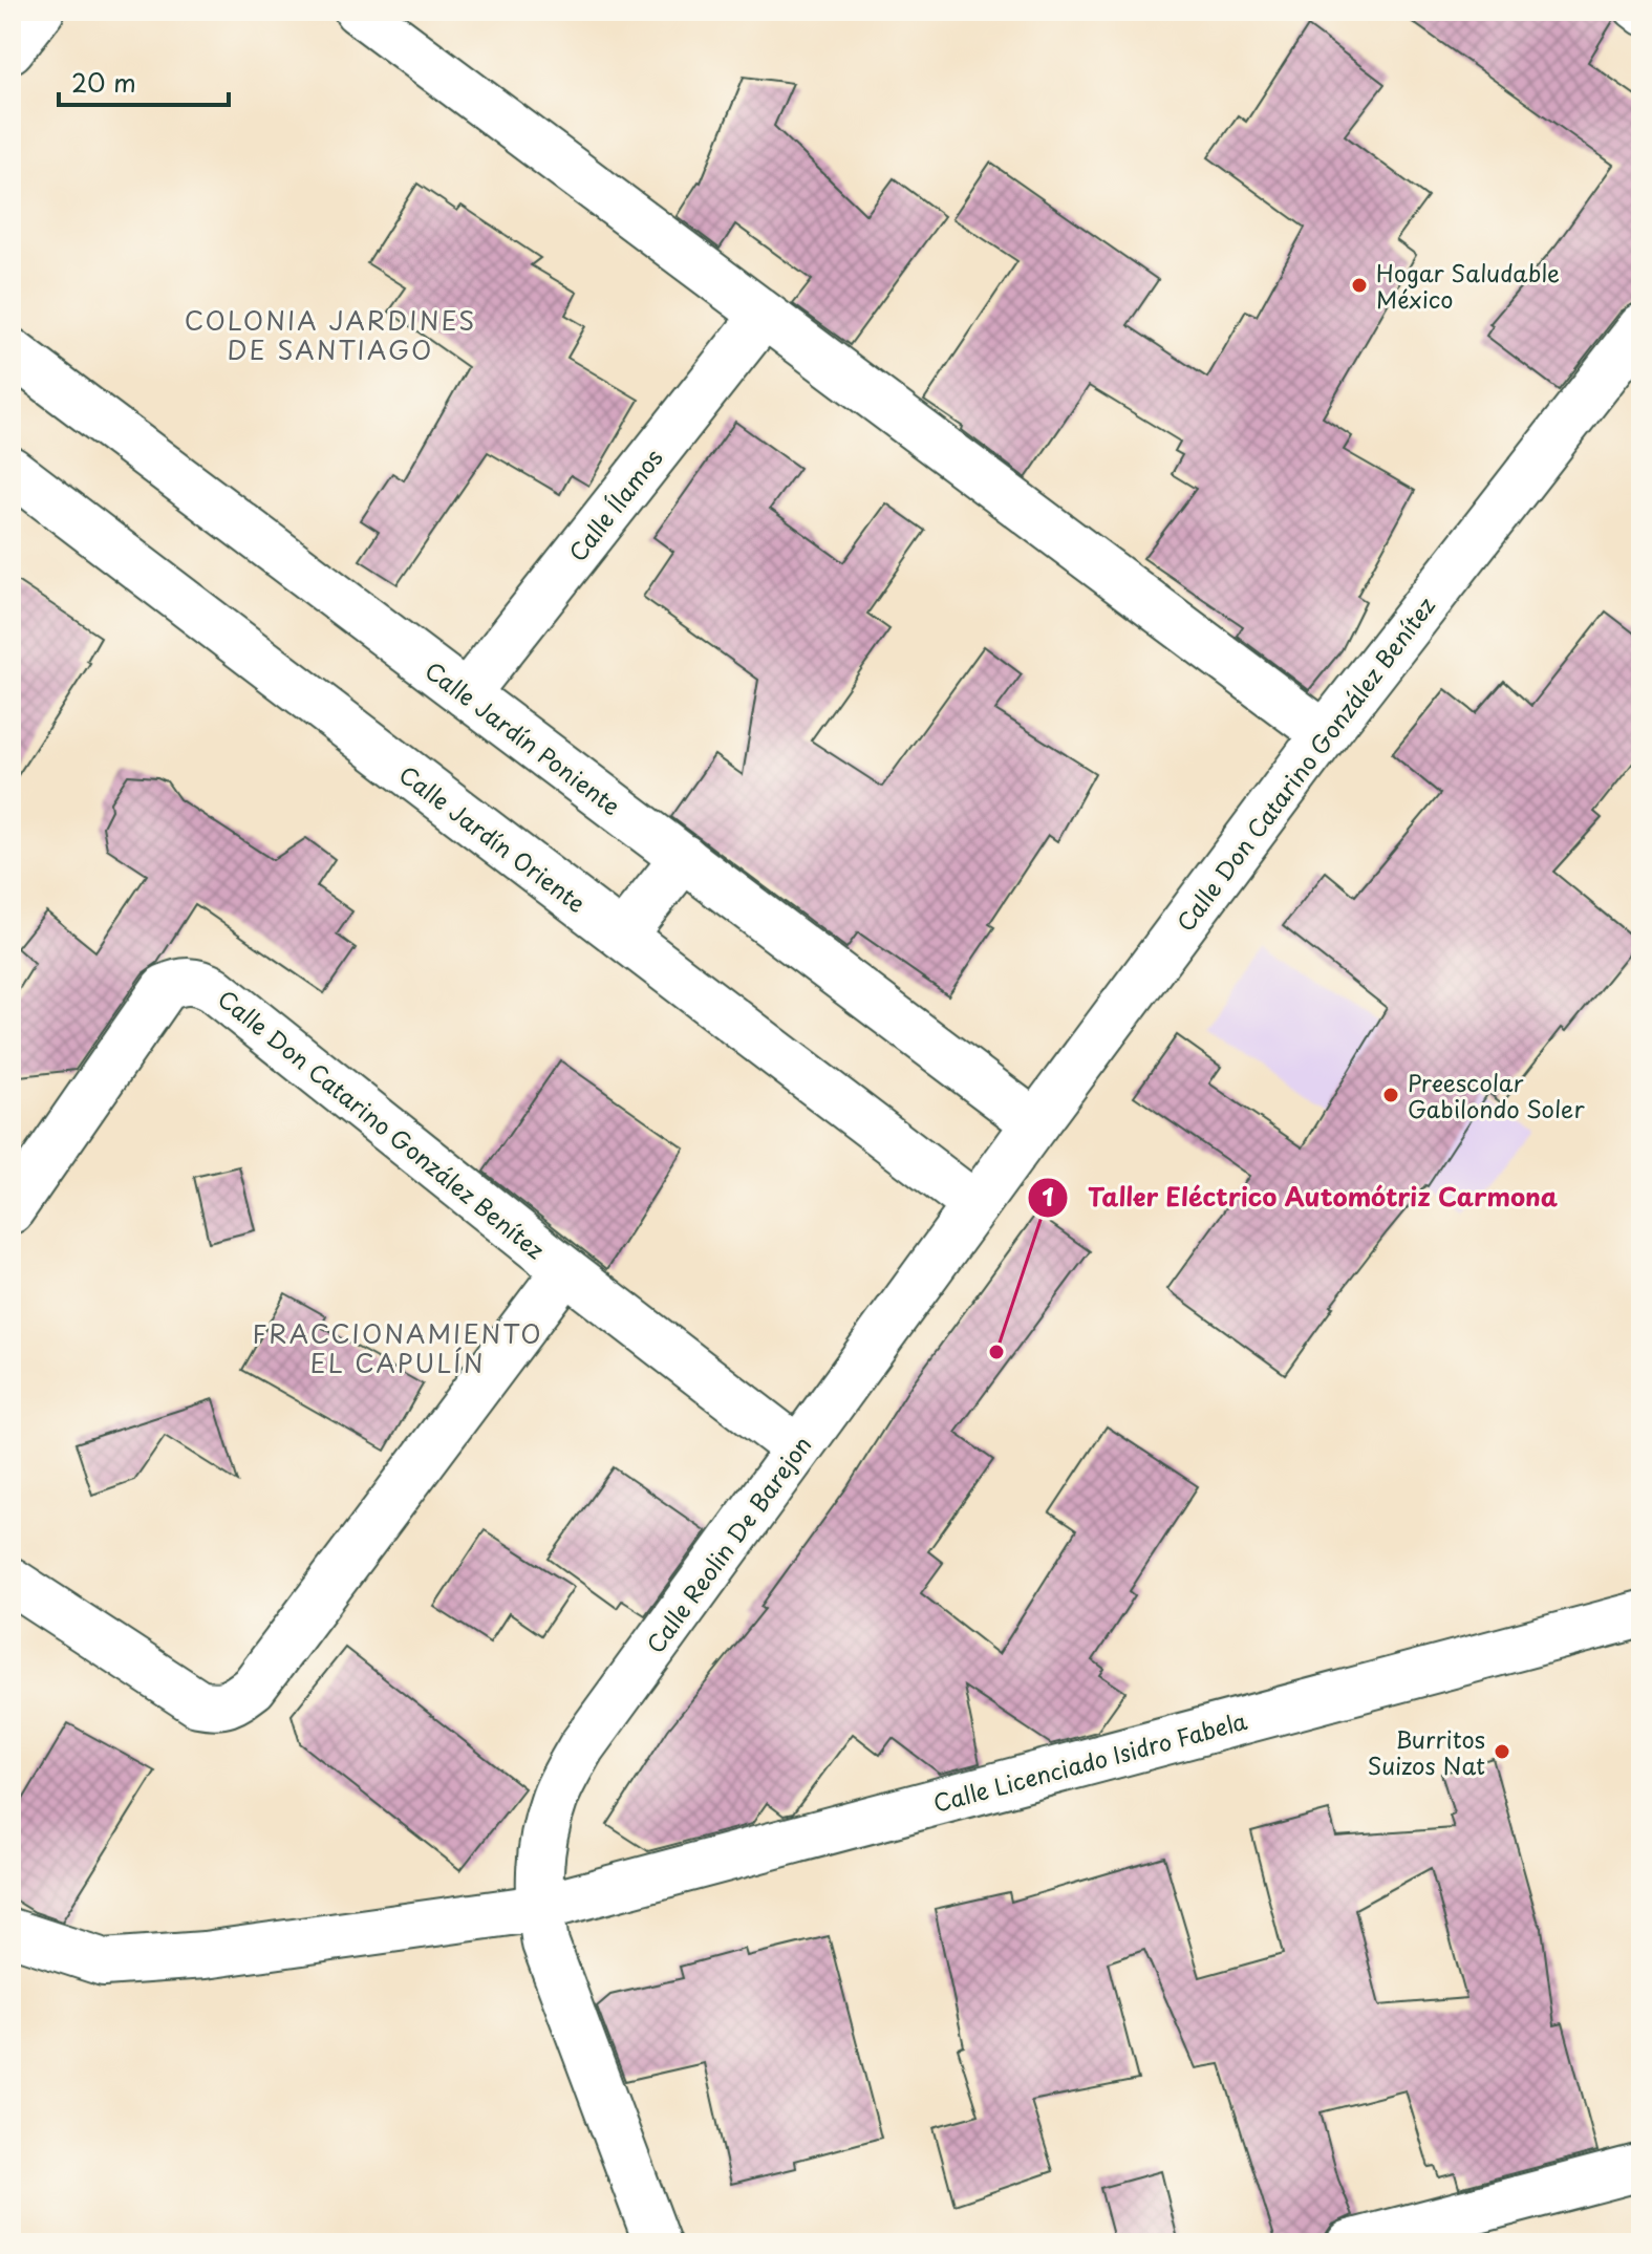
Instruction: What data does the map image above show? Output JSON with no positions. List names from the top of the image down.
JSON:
{
  "streets": {
    "street": [
      "Calle Ílamos",
      "Calle Jardín Poniente",
      "Calle Don Catarino González Benítez",
      "Calle Jardín Oriente",
      "Calle Reolin De Barejon",
      "Calle Licenciado Isidro Fabela"
    ]
  },
  "crossings": [
    ["Calle Ílamos", "Calle Jardín Poniente"],
    ["Calle Jardín Poniente", "Calle Don Catarino González Benítez"],
    ["Calle Don Catarino González Benítez", "Calle Jardín Oriente"],
    ["Calle Don Catarino González Benítez", "Calle Reolin De Barejon"],
    ["Calle Jardín Oriente", "Calle Reolin De Barejon"],
    ["Calle Reolin De Barejon", "Calle Licenciado Isidro Fabela"]
  ],
  "districts": ["COLONIA JARDINES DE SANTIAGO", "FRACCIONAMIENTO EL CAPULÍN"],
  "places": [
    "Hogar Saludable México",
    "Preescolar Gabilondo Soler",
    "Taller Eléctrico Automótriz Carmona",
    "Burritos Suizos Nat"
  ],
  "scale_bar": "20 m"
}
